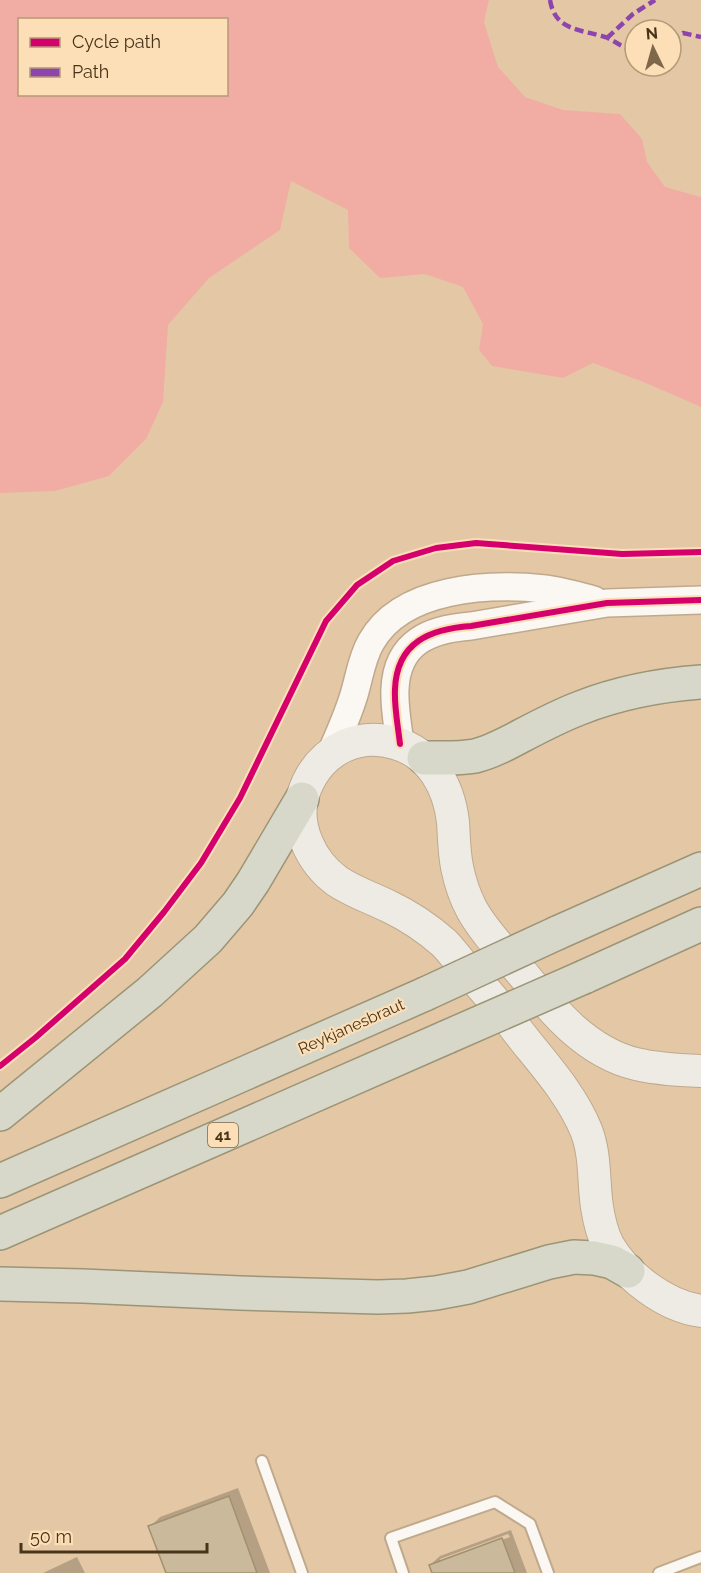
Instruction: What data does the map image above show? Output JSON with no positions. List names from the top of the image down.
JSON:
{
  "streets": {
    "highway": ["Reykjanesbraut", "41"]
  },
  "legend": ["Cycle path", "Path"],
  "scale_bar": "50 m",
  "north": "top"
}
